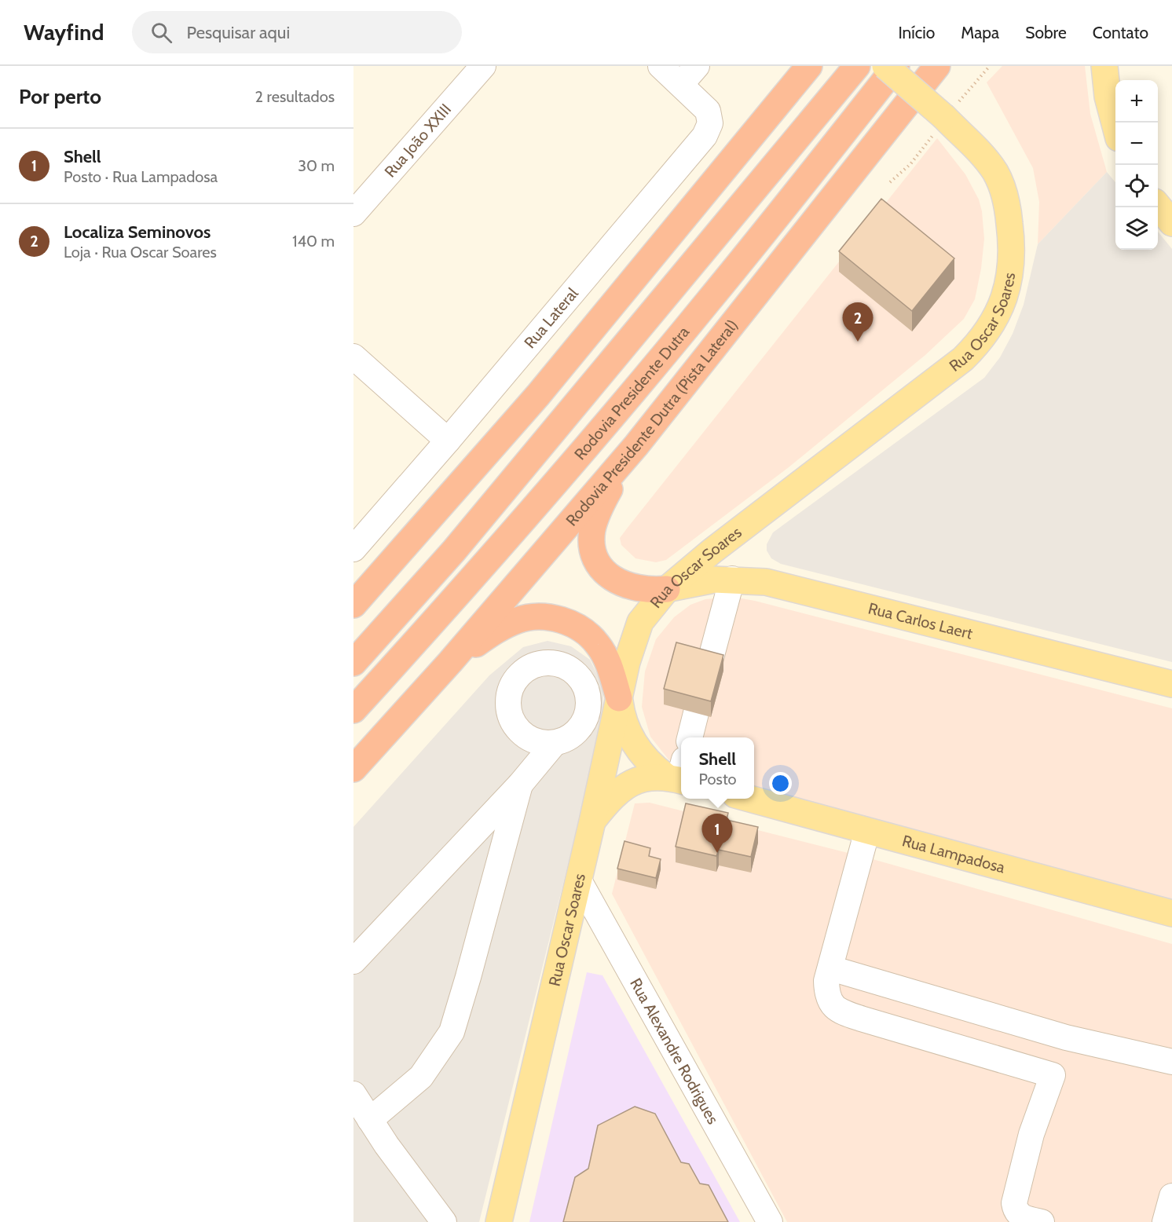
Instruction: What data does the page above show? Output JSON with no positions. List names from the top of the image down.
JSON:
{
  "streets": {
    "highway": ["Rodovia Presidente Dutra", "Rodovia Presidente Dutra (Pista Lateral)"],
    "main road": ["Rua Oscar Soares", "Rua Carlos Laert", "Rua Lampadosa"],
    "street": ["Rua João XXIII", "Rua Lateral", "Rua Alexandre Rodrigues"]
  },
  "crossings": [
    ["Rua Oscar Soares", "Rua Carlos Laert"],
    ["Rua Oscar Soares", "Rua Alexandre Rodrigues"]
  ],
  "page": {
    "header": "Wayfind",
    "search": "Pesquisar aqui",
    "nav": [
      "Início",
      "Mapa",
      "Sobre",
      "Contato"
    ],
    "heading": ["Por perto", "2 resultados"],
    "map_buttons": ["+", "−"],
    "list": [
      {
        "mark": "1",
        "name": "Shell",
        "note": "Posto · Rua Lampadosa",
        "value": "30 m"
      },
      {
        "mark": "2",
        "name": "Localiza Seminovos",
        "note": "Loja · Rua Oscar Soares",
        "value": "140 m"
      }
    ],
    "pins": ["2", "1"],
    "popup": ["Shell", "Posto"]
  }
}
